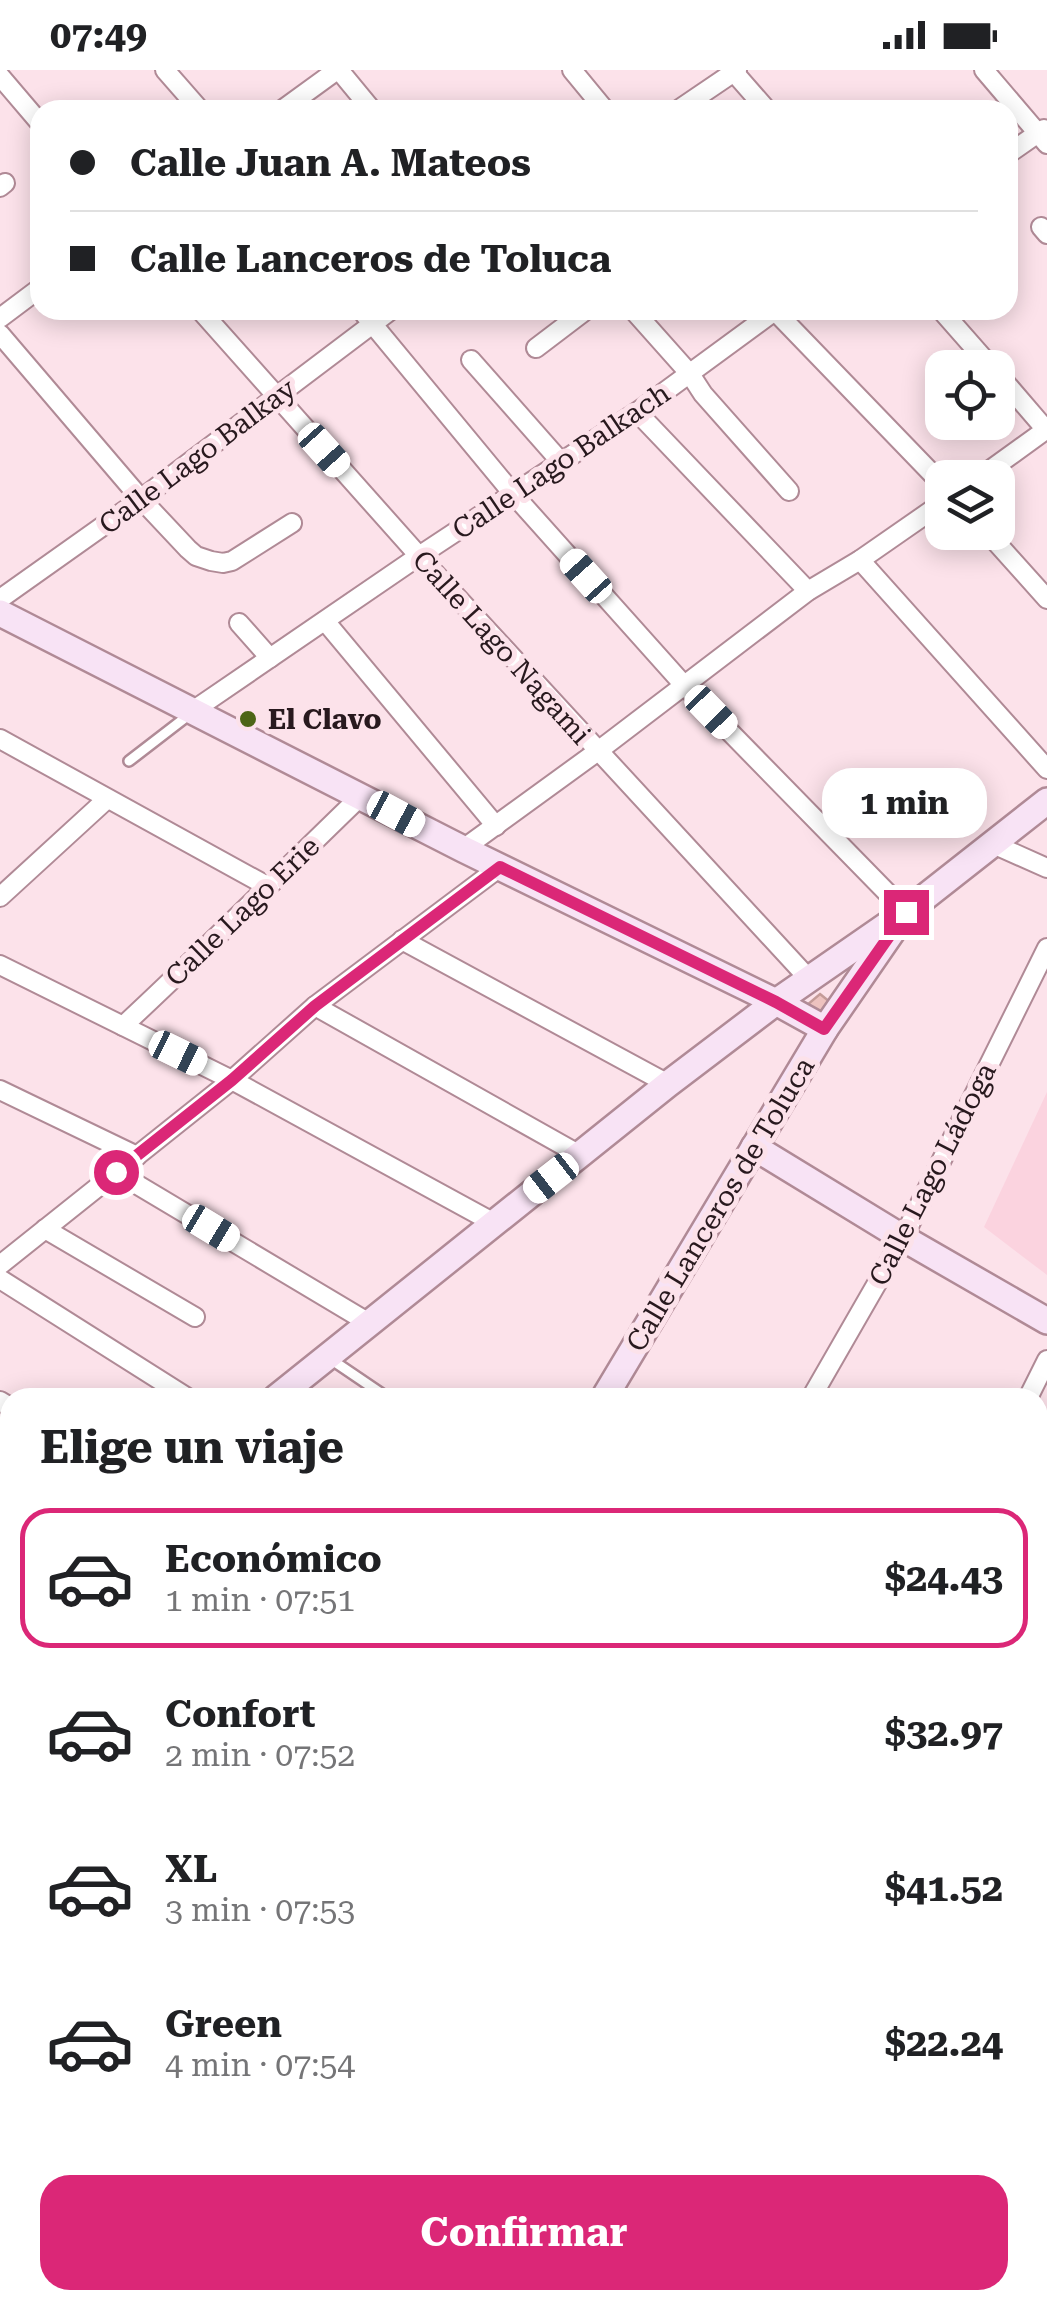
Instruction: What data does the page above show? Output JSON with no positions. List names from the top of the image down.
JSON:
{
  "streets": {
    "main road": ["Calle Lanceros de Toluca"],
    "street": [
      "Calle Lago Balkay",
      "Calle Lago Balkach",
      "Calle Lago Nagami",
      "Calle Lago Erie",
      "Calle Lago Ládoga"
    ]
  },
  "crossings": [
    ["Calle Lago Balkay", "Calle Lago Nagami"],
    ["Calle Lago Balkach", "Calle Lago Nagami"]
  ],
  "places": ["El Clavo"],
  "page": {
    "status": "07:49",
    "banner": ["Calle Juan A. Mateos", "Calle Lanceros de Toluca"],
    "bubble": "1 min",
    "heading": "Elige un viaje",
    "list": [
      {
        "name": "Económico",
        "note": "1 min · 07:51",
        "value": "$24.43"
      },
      {
        "name": "Confort",
        "note": "2 min · 07:52",
        "value": "$32.97"
      },
      {
        "name": "XL",
        "note": "3 min · 07:53",
        "value": "$41.52"
      },
      {
        "name": "Green",
        "note": "4 min · 07:54",
        "value": "$22.24"
      }
    ],
    "buttons": "Confirmar"
  }
}
